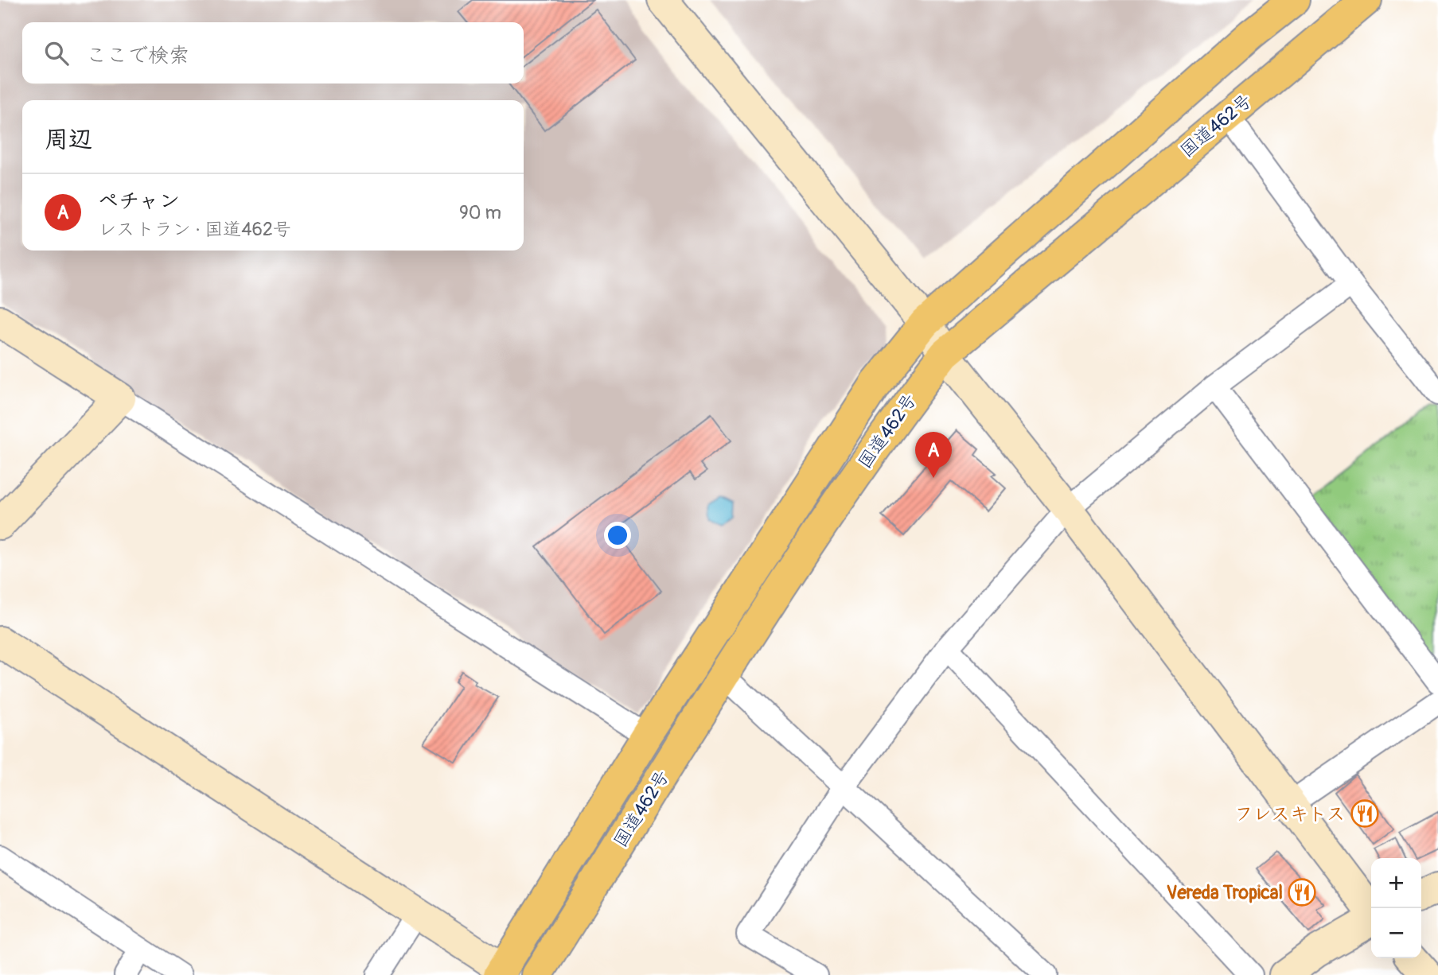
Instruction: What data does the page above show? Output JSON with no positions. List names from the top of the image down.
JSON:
{
  "streets": {
    "highway": ["国道462号"]
  },
  "places": {
    "restaurant": ["フレスキトス", "Vereda Tropical"]
  },
  "page": {
    "search": "ここで検索",
    "heading": "周辺",
    "list": [
      {
        "mark": "A",
        "name": "ペチャン",
        "note": "レストラン · 国道462号",
        "value": "90 m"
      }
    ],
    "pins": "A",
    "map_buttons": ["+", "−"]
  }
}
